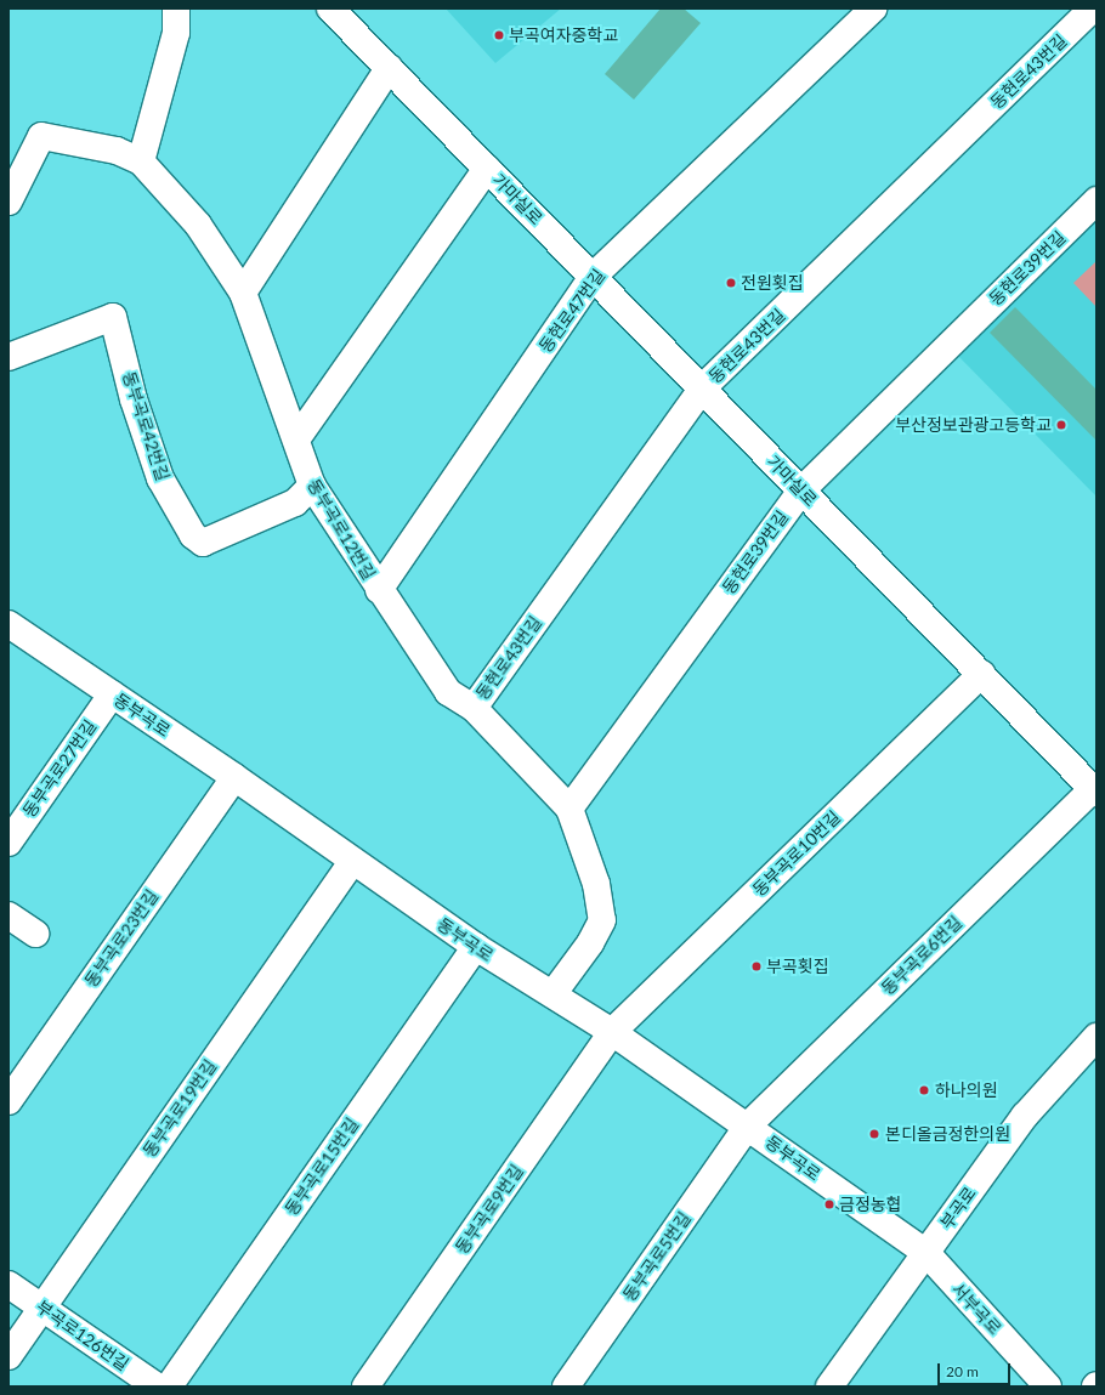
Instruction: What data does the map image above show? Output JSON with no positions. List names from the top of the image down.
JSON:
{
  "streets": {
    "street": [
      "동현로43번길",
      "가마실로",
      "동현로39번길",
      "동현로47번길",
      "동부곡로42번길",
      "동부곡로12번길",
      "동부곡로",
      "동부곡로27번길",
      "동부곡로10번길",
      "동부곡로23번길",
      "동부곡로6번길",
      "동부곡로19번길",
      "동부곡로15번길",
      "부곡로",
      "동부곡로9번길",
      "동부곡로5번길",
      "서부곡로",
      "부곡로126번길"
    ]
  },
  "crossings": [
    ["동현로43번길", "가마실로"],
    ["동현로43번길", "동부곡로12번길"],
    ["가마실로", "동현로39번길"],
    ["가마실로", "동현로47번길"],
    ["가마실로", "동부곡로12번길"],
    ["가마실로", "동부곡로10번길"],
    ["가마실로", "동부곡로6번길"],
    ["동현로39번길", "동부곡로12번길"],
    ["동현로47번길", "동부곡로12번길"],
    ["동부곡로42번길", "동부곡로12번길"],
    ["동부곡로12번길", "동부곡로"],
    ["동부곡로", "동부곡로27번길"],
    ["동부곡로", "동부곡로10번길"],
    ["동부곡로", "동부곡로23번길"],
    ["동부곡로", "동부곡로6번길"],
    ["동부곡로", "동부곡로19번길"],
    ["동부곡로", "동부곡로15번길"],
    ["동부곡로", "부곡로"],
    ["동부곡로", "동부곡로9번길"],
    ["동부곡로", "동부곡로5번길"],
    ["동부곡로", "서부곡로"],
    ["동부곡로10번길", "동부곡로9번길"],
    ["동부곡로6번길", "동부곡로5번길"],
    ["동부곡로19번길", "부곡로126번길"],
    ["부곡로", "서부곡로"]
  ],
  "places": [
    "부곡여자중학교",
    "전원횟집",
    "부산정보관광고등학교",
    "부곡횟집",
    "하나의원",
    "본디올금정한의원",
    "금정농협"
  ],
  "scale_bar": "20 m"
}
